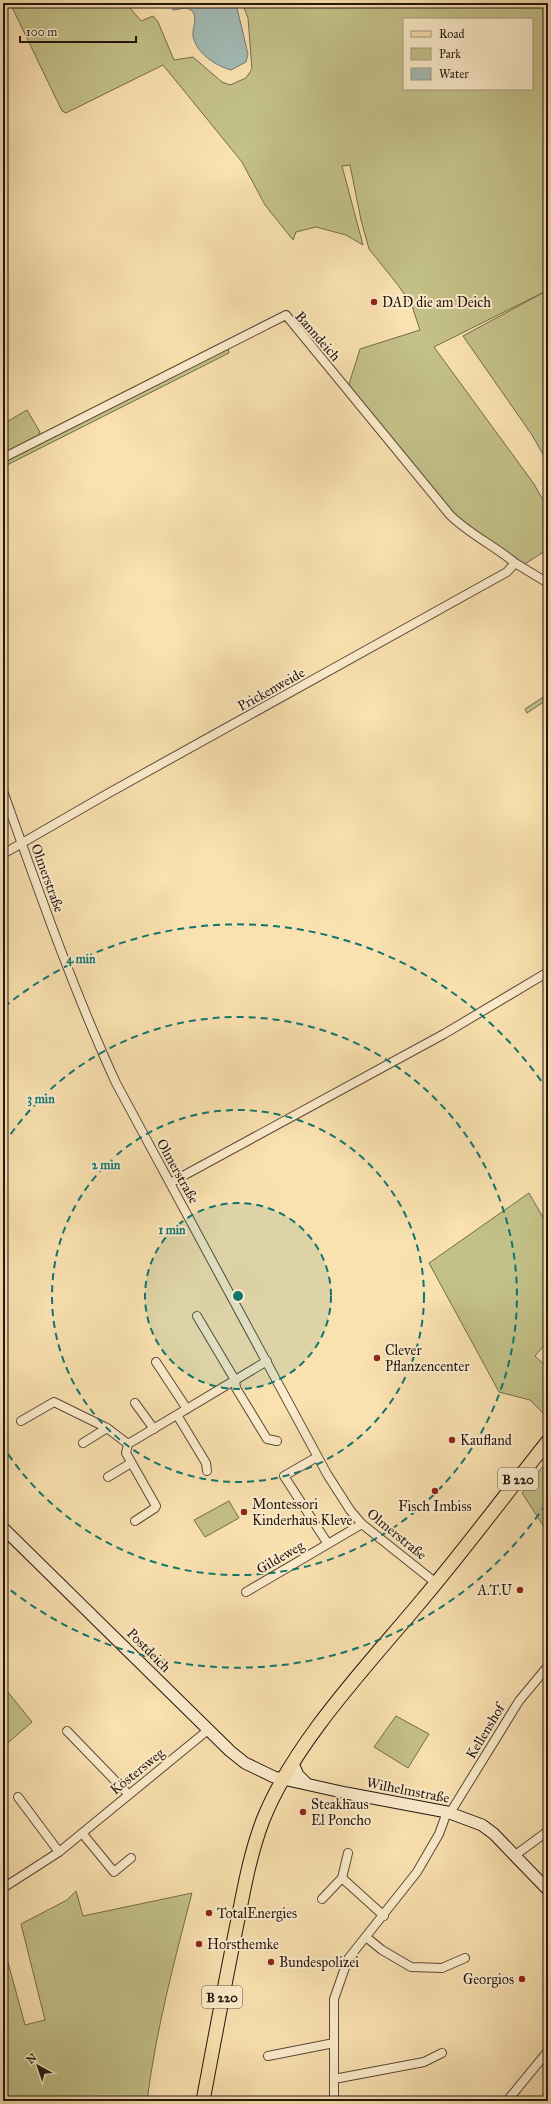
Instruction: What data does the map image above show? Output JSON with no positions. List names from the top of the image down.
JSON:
{
  "streets": {
    "main road": ["B 220", "Postdeich", "Wilhelmstraße"],
    "street": [
      "Banndeich",
      "Prickenweide",
      "Olmerstraße",
      "Gildeweg",
      "Kellenshof",
      "Köstersweg"
    ]
  },
  "crossings": [
    ["Banndeich", "Prickenweide"],
    ["Prickenweide", "Olmerstraße"],
    ["Olmerstraße", "B 220"],
    ["Olmerstraße", "Gildeweg"],
    ["B 220", "Postdeich"],
    ["B 220", "Wilhelmstraße"],
    ["Postdeich", "Köstersweg"],
    ["Postdeich", "Wilhelmstraße"],
    ["Kellenshof", "Wilhelmstraße"]
  ],
  "places": [
    "DAD die am Deich",
    "Clever Pflanzencenter",
    "Kaufland",
    "Fisch Imbiss",
    "Montessori Kinderhaus Kleve",
    "A.T.U",
    "Steakhaus El Poncho",
    "TotalEnergies",
    "Horsthemke",
    "Bundespolizei",
    "Georgios"
  ],
  "legend": ["Road", "Park", "Water"],
  "scale_bar": "100 m",
  "north": "top left",
  "rings": [
    "4 min",
    "3 min",
    "2 min",
    "1 min"
  ]
}
